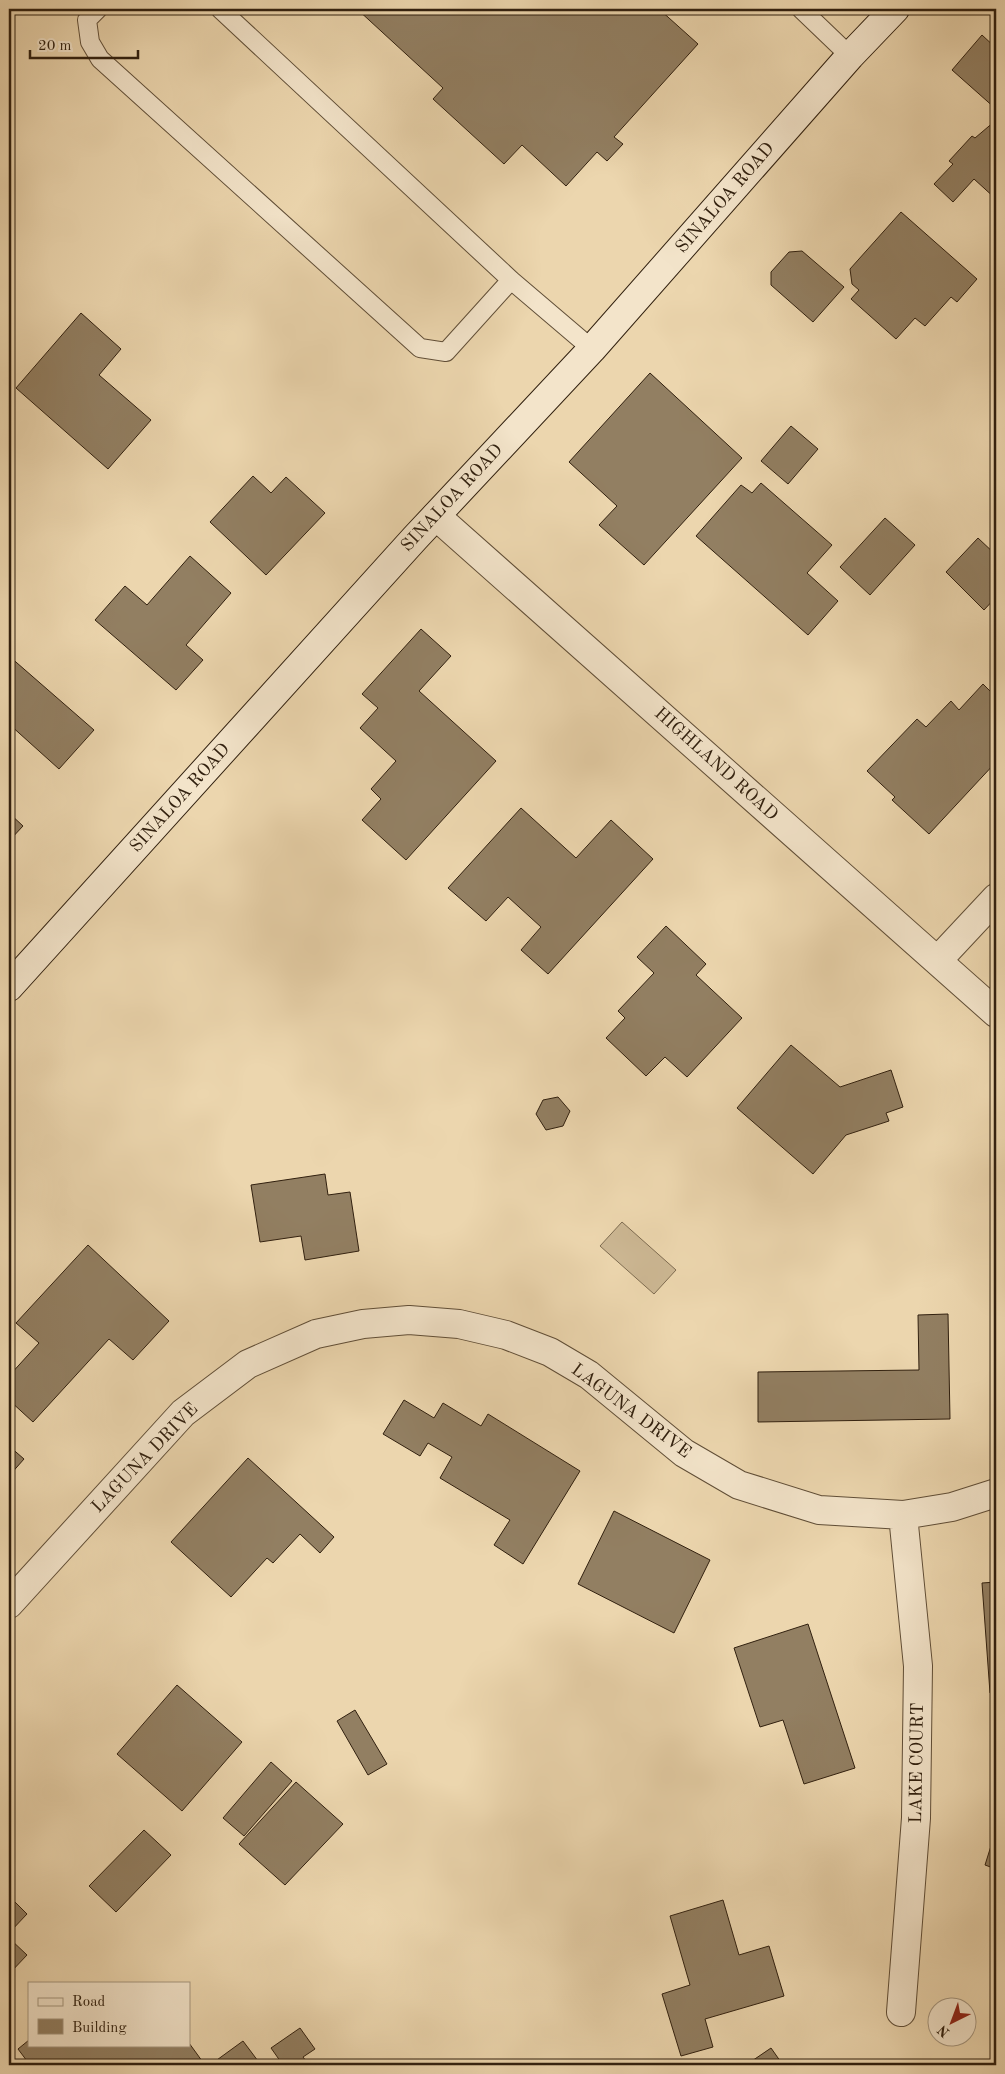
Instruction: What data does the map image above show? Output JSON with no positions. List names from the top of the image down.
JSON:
{
  "streets": {
    "street": [
      "SINALOA ROAD",
      "HIGHLAND ROAD",
      "LAGUNA DRIVE",
      "LAKE COURT"
    ]
  },
  "crossings": [
    ["SINALOA ROAD", "HIGHLAND ROAD"],
    ["LAGUNA DRIVE", "LAKE COURT"]
  ],
  "legend": ["Road", "Building"],
  "scale_bar": "20 m",
  "north": "bottom left"
}
